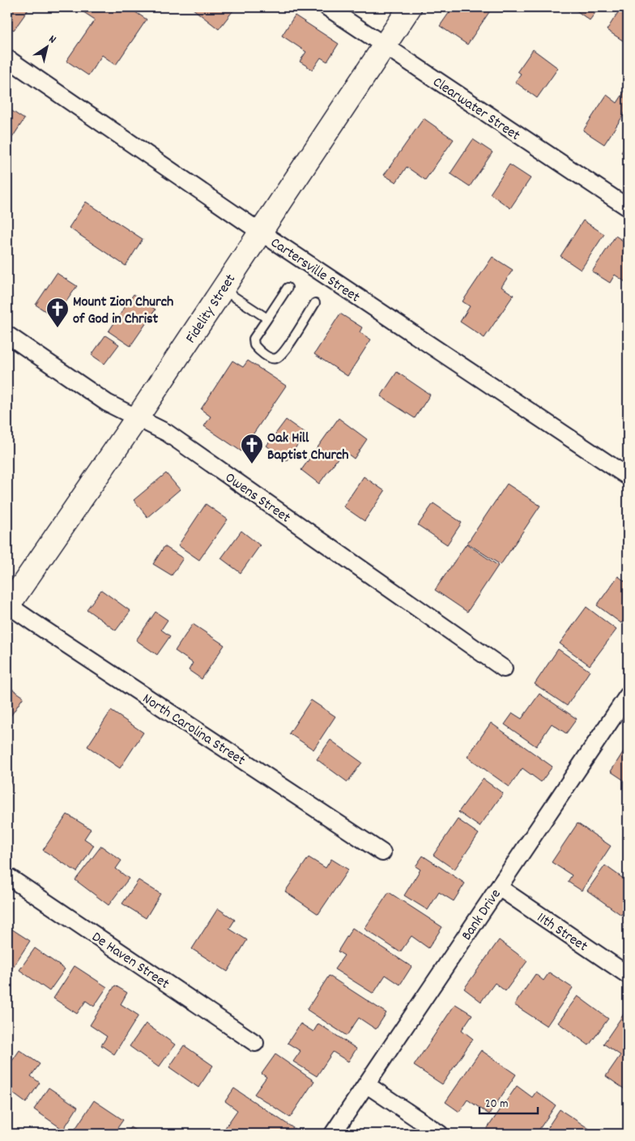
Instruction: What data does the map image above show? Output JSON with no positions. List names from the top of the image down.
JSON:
{
  "streets": {
    "main road": ["Fidelity Street"],
    "street": [
      "Clearwater Street",
      "Cartersville Street",
      "Owens Street",
      "North Carolina Street",
      "Bank Drive",
      "11th Street",
      "De Haven Street"
    ]
  },
  "crossings": [
    ["Clearwater Street", "Fidelity Street"],
    ["Cartersville Street", "Fidelity Street"],
    ["Fidelity Street", "Owens Street"],
    ["Fidelity Street", "North Carolina Street"],
    ["Bank Drive", "11th Street"]
  ],
  "places": {
    "church": ["Mount Zion Church of God in Christ", "Oak Hill Baptist Church"]
  },
  "scale_bar": "20 m",
  "north": "top right"
}
